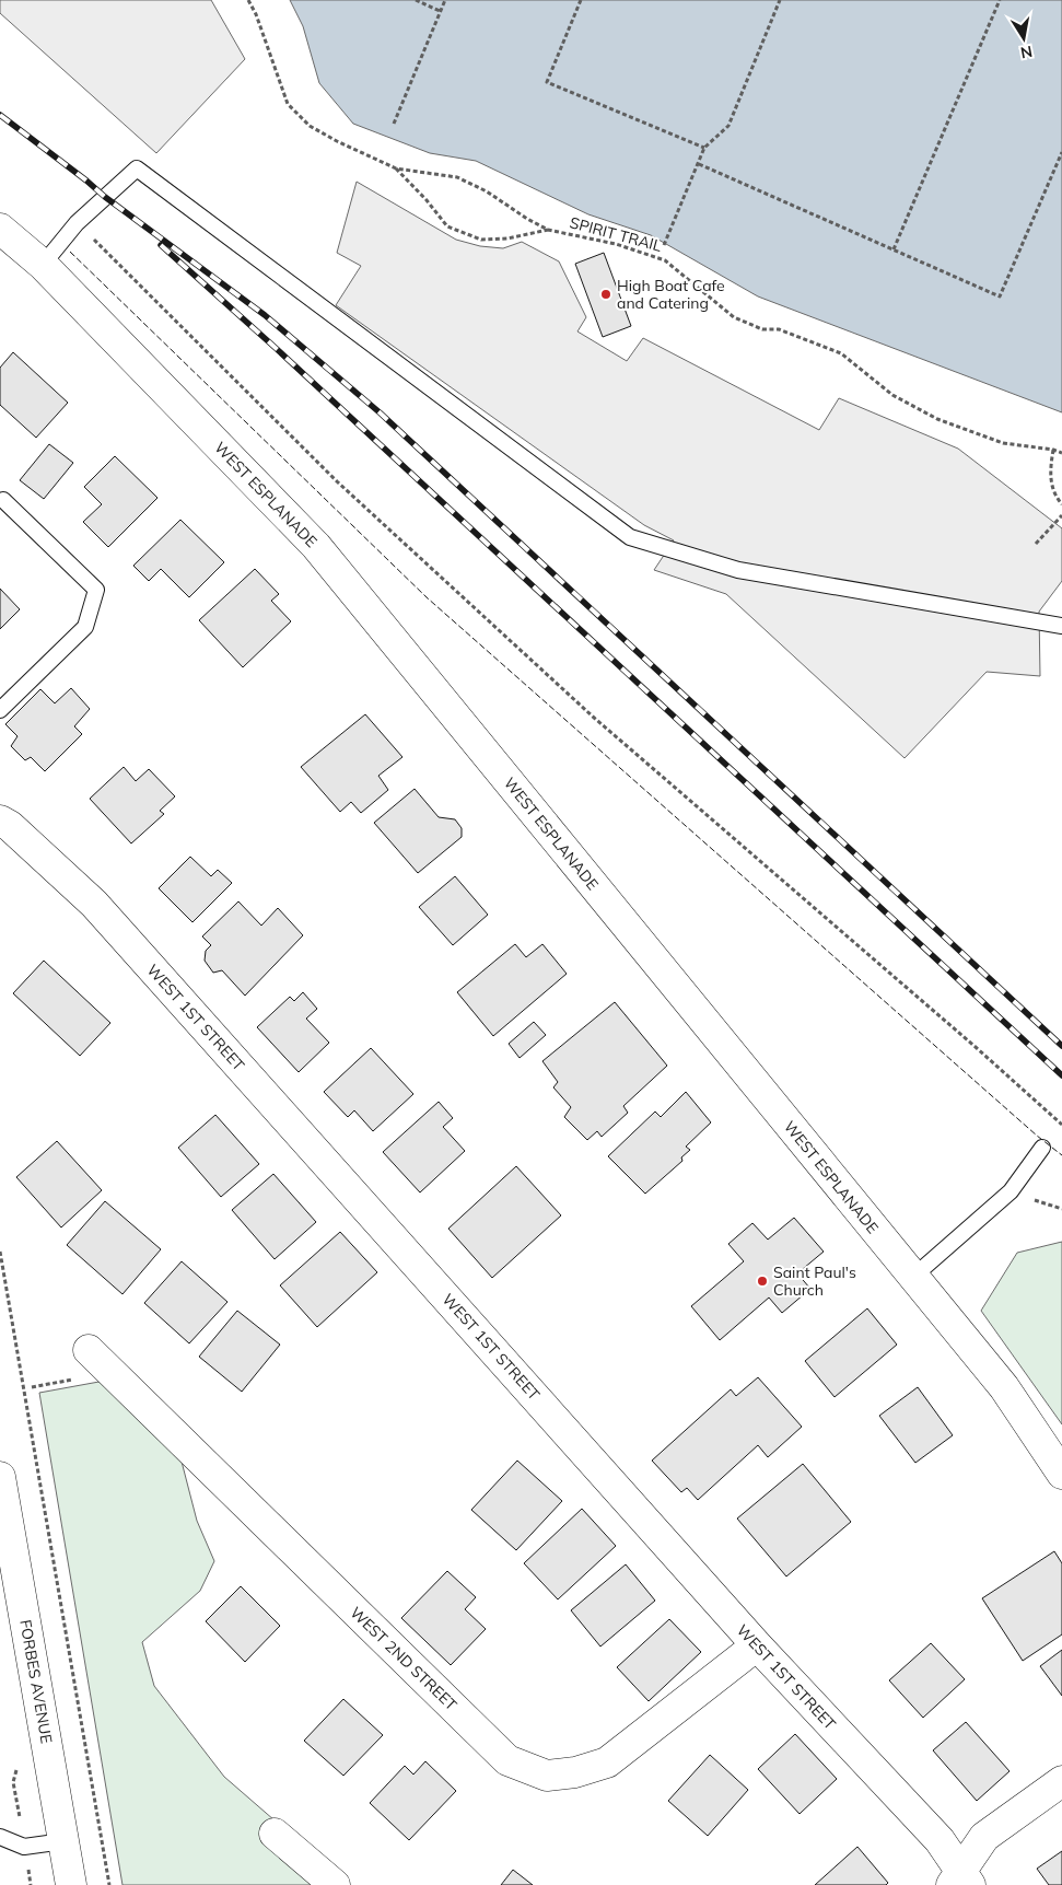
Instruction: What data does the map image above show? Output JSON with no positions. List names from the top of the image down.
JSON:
{
  "streets": {
    "street": [
      "WEST ESPLANADE",
      "WEST 1ST STREET",
      "WEST 2ND STREET",
      "FORBES AVENUE"
    ],
    "path": ["SPIRIT TRAIL"]
  },
  "crossings": [
    ["WEST 1ST STREET", "WEST 2ND STREET"]
  ],
  "places": ["High Boat Cafe and Catering", "Saint Paul's Church"],
  "north": "bottom"
}
